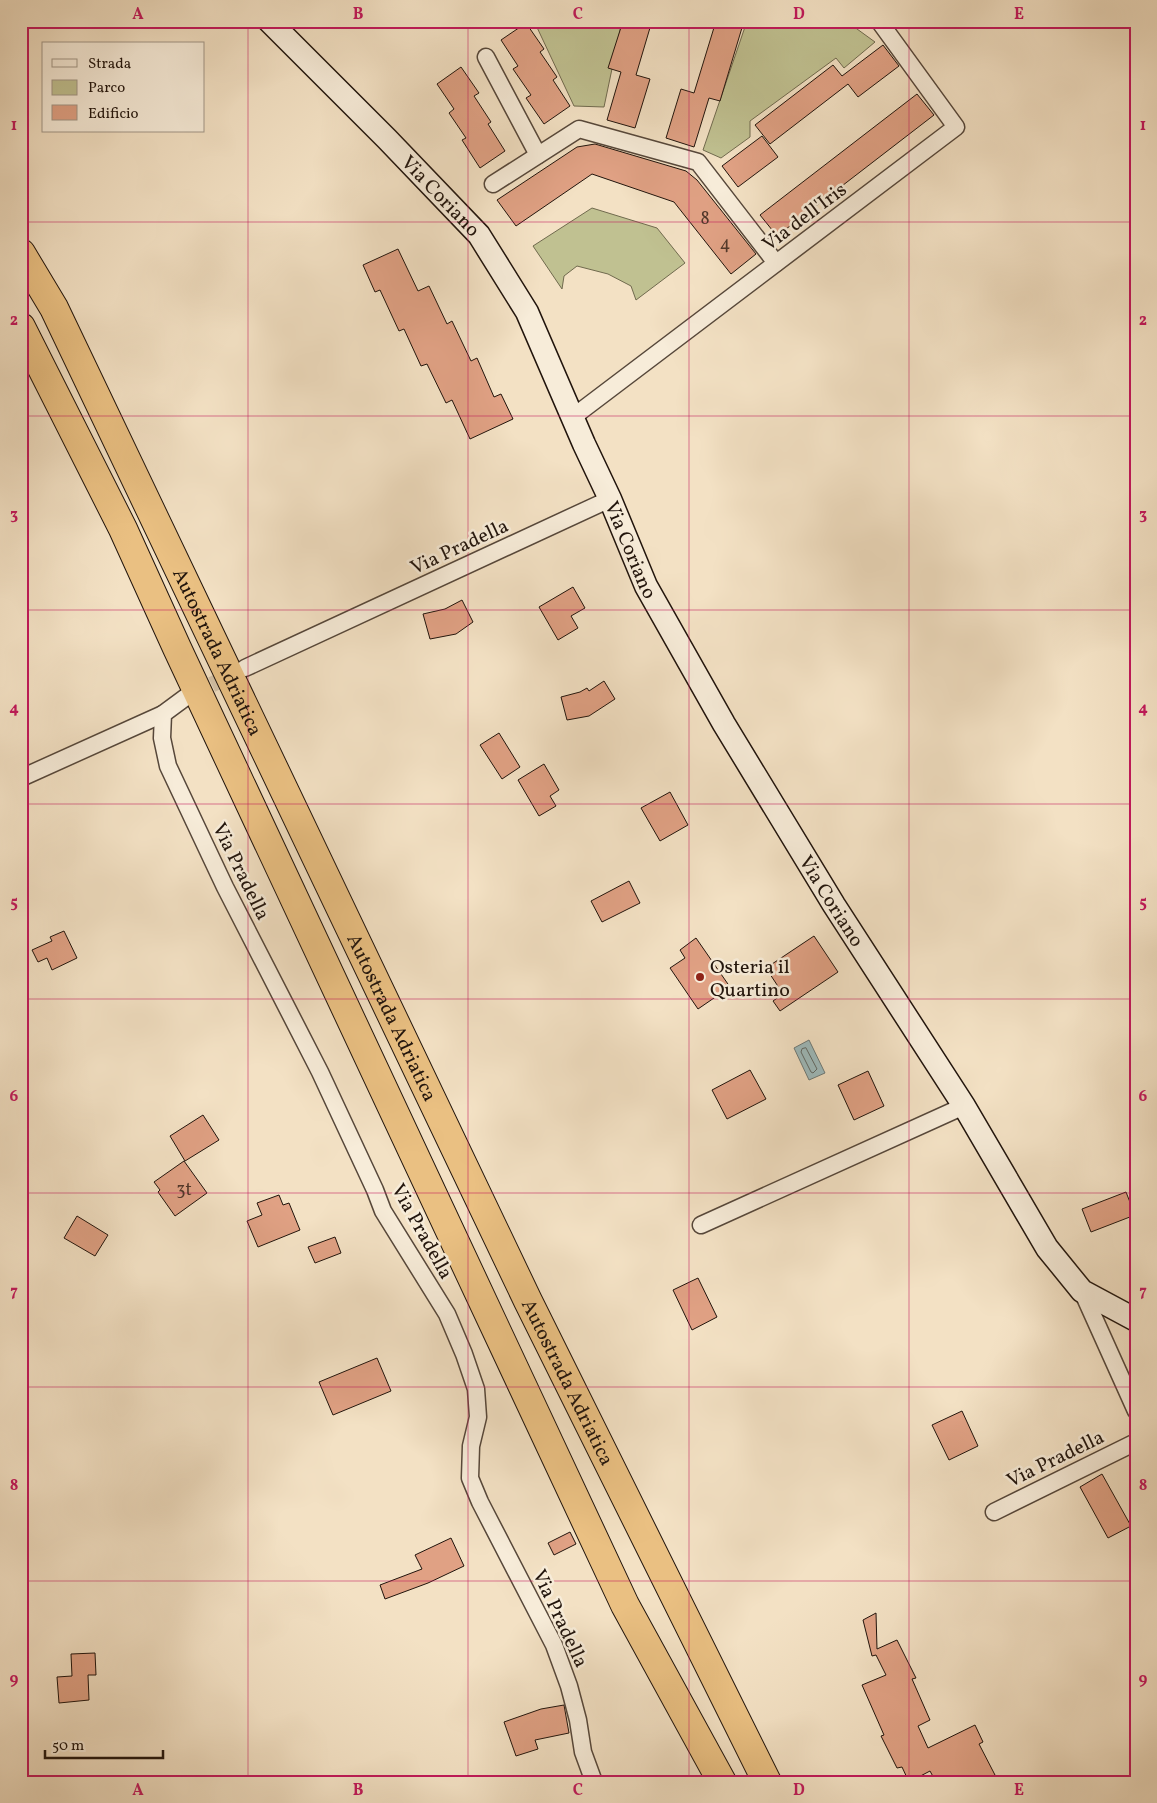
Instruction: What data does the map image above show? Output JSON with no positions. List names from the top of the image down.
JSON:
{
  "streets": {
    "highway": ["Autostrada Adriatica"],
    "main road": ["Via Coriano"],
    "street": ["Via dell'Iris", "Via Pradella"]
  },
  "crossings": [
    ["Via Coriano", "Via dell'Iris"],
    ["Via Coriano", "Via Pradella"]
  ],
  "places": ["Osteria il Quartino"],
  "house_numbers": ["8", "4", "3t"],
  "legend": ["Strada", "Parco", "Edificio"],
  "scale_bar": "50 m",
  "grid": {
    "columns": [
      "A",
      "B",
      "C",
      "D",
      "E"
    ],
    "rows": [
      "1",
      "2",
      "3",
      "4",
      "5",
      "6",
      "7",
      "8",
      "9"
    ]
  }
}
